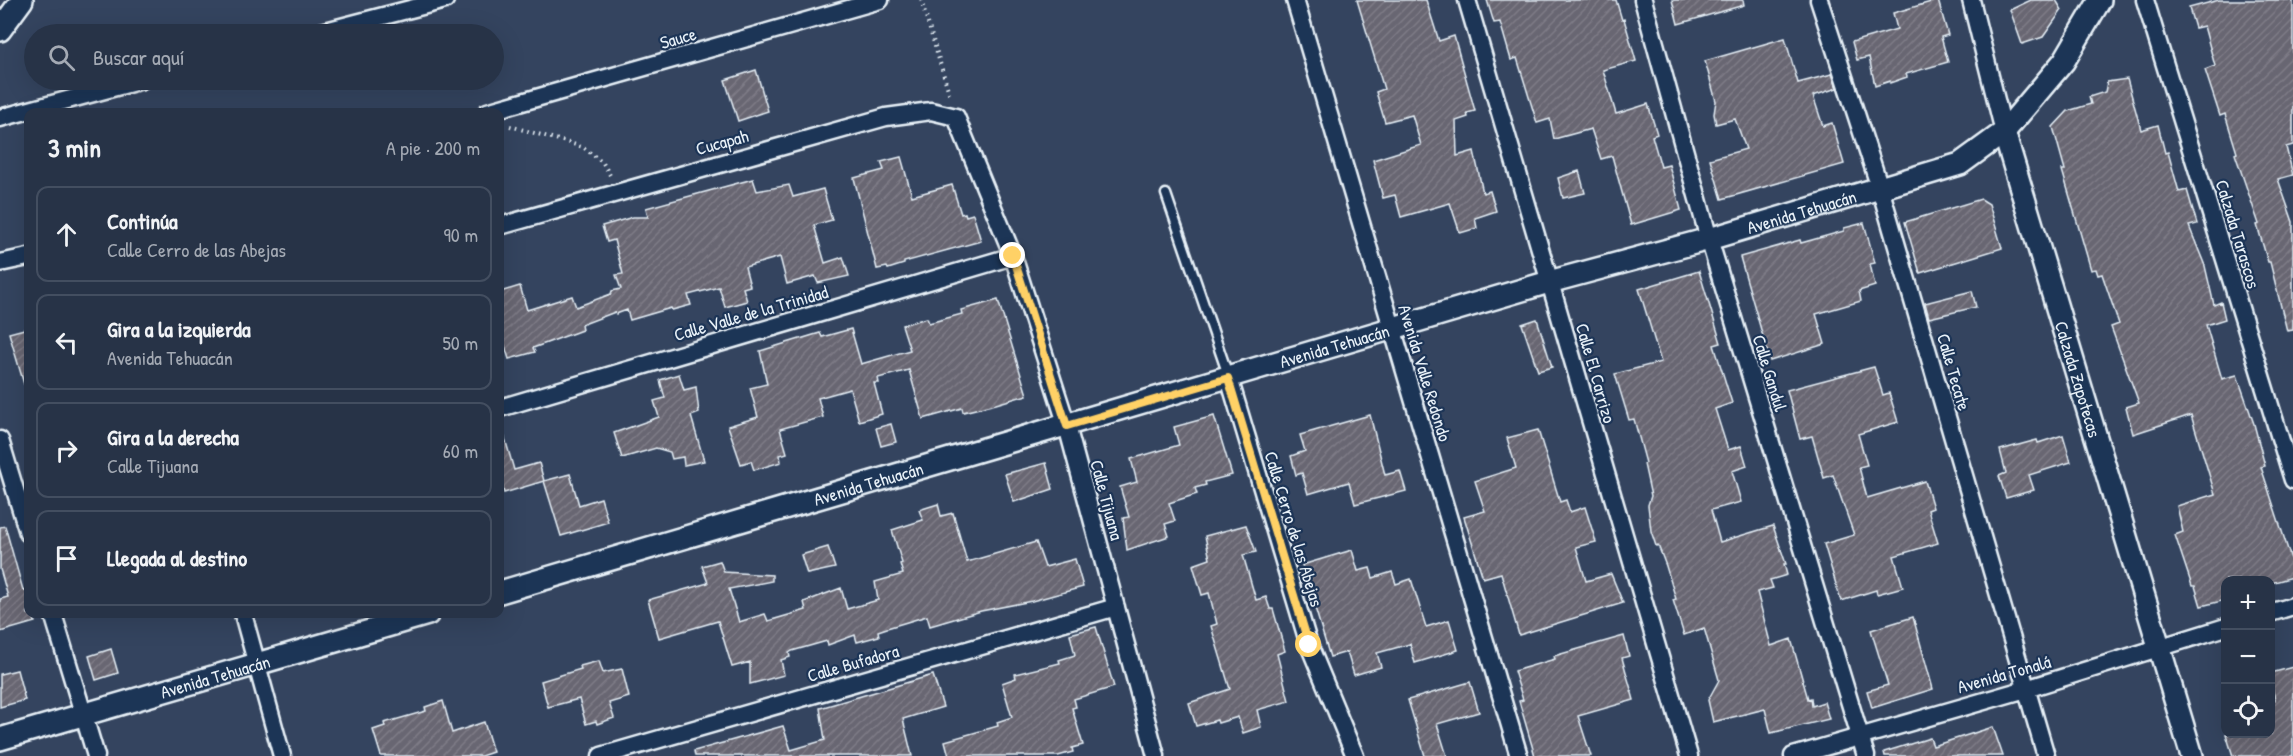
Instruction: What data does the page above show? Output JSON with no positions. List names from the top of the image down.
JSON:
{
  "streets": {
    "street": [
      "Sauce",
      "Cucapah",
      "Avenida Tehuacán",
      "Calzada Tarascos",
      "Calle Valle de la Trinidad",
      "Calle Tecate",
      "Avenida Valle Redondo",
      "Calle El Carrizo",
      "Calle Gandul",
      "Calzada Zapotecas",
      "Calle Tijuana",
      "Calle Cerro de las Abejas",
      "Calle Bufadora",
      "Avenida Tonalá"
    ]
  },
  "crossings": [
    ["Cucapah", "Calle Tijuana"],
    ["Avenida Tehuacán", "Calle Tecate"],
    ["Avenida Tehuacán", "Avenida Valle Redondo"],
    ["Avenida Tehuacán", "Calle El Carrizo"],
    ["Avenida Tehuacán", "Calle Gandul"],
    ["Avenida Tehuacán", "Calzada Zapotecas"],
    ["Avenida Tehuacán", "Calle Tijuana"],
    ["Avenida Tehuacán", "Calle Cerro de las Abejas"],
    ["Calle Valle de la Trinidad", "Calle Tijuana"],
    ["Calle Tecate", "Avenida Tonalá"],
    ["Calle Gandul", "Avenida Tonalá"],
    ["Calzada Zapotecas", "Avenida Tonalá"],
    ["Calle Tijuana", "Calle Bufadora"]
  ],
  "page": {
    "search": "Buscar aquí",
    "heading": ["3 min", "A pie · 200 m"],
    "list": [
      ["Continúa", "Calle Cerro de las Abejas", "90 m"],
      ["Gira a la izquierda", "Avenida Tehuacán", "50 m"],
      ["Gira a la derecha", "Calle Tijuana", "60 m"],
      "Llegada al destino"
    ],
    "map_buttons": ["+", "−"]
  }
}
